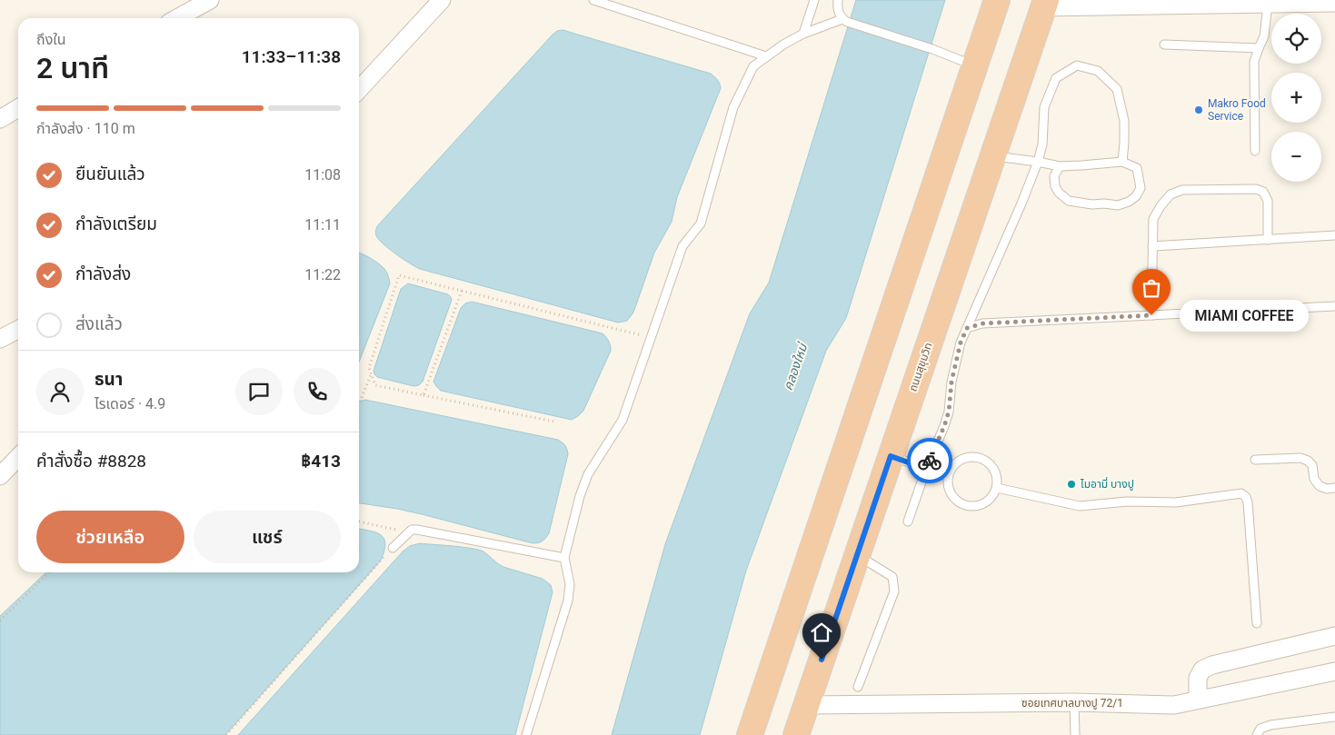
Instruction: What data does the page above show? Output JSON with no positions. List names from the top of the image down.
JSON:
{
  "streets": {
    "highway": ["ถนนสุขุมวิท"],
    "street": ["ซอยเทศบาลบางปู 72/1"]
  },
  "crossings": [
    ["ถนนสุขุมวิท", "ซอยเทศบาลบางปู 72/1"]
  ],
  "water": ["คลองใหม่"],
  "places": ["Makro Food Service", "MIAMI COFFEE", "ไมอามี่ บางปู"],
  "page": {
    "map_buttons": ["+", "−"],
    "heading": ["2 นาที", "ถึงใน", "11:33–11:38"],
    "panel": [
      "ธนา",
      "ไรเดอร์ · 4.9",
      "คำสั่งซื้อ #8828",
      "฿413"
    ],
    "bar": "กำลังส่ง · 110 m",
    "list": [
      ["ยืนยันแล้ว", "11:08"],
      ["กำลังเตรียม", "11:11"],
      ["กำลังส่ง", "11:22"],
      "ส่งแล้ว"
    ],
    "bubble": "MIAMI COFFEE",
    "buttons": ["ช่วยเหลือ", "แชร์"]
  }
}
